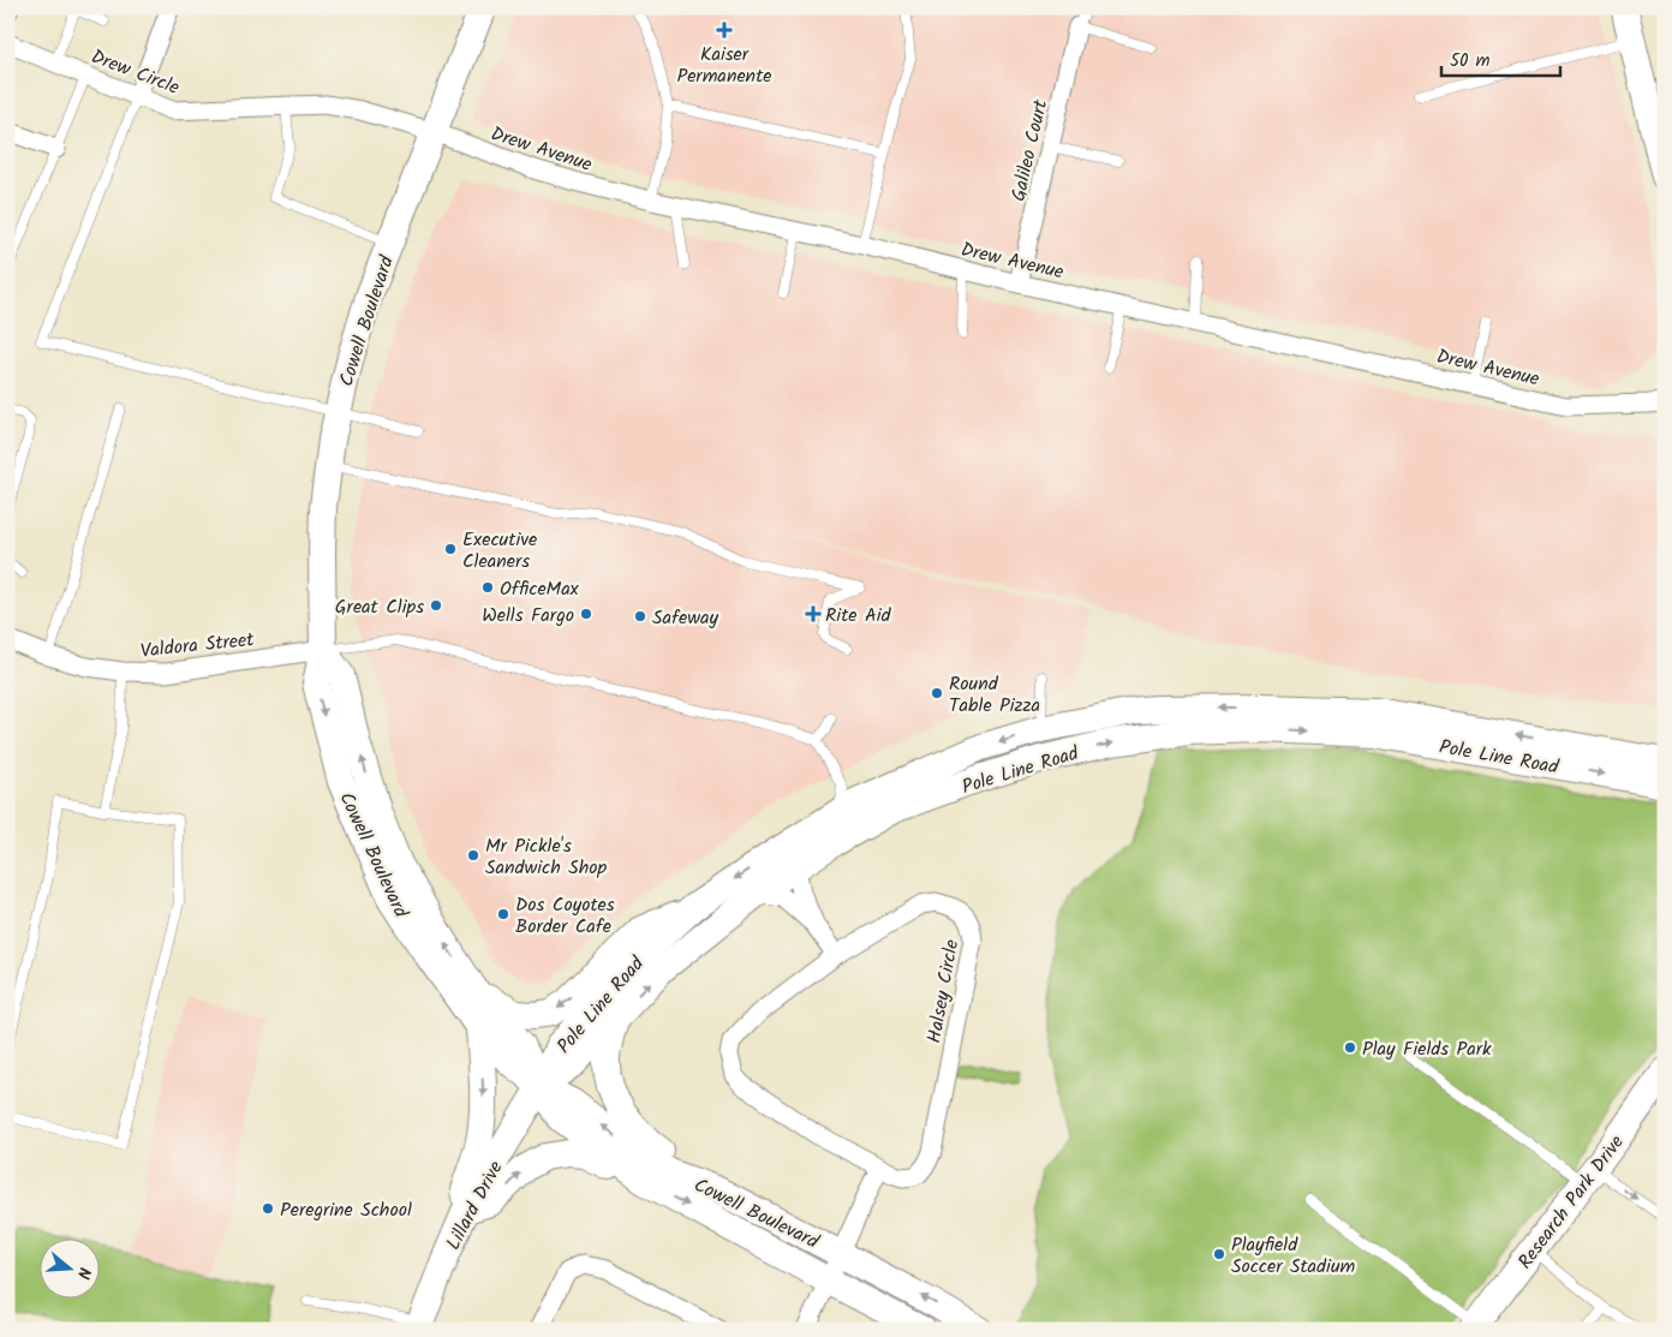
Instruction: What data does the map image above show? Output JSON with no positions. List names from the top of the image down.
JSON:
{
  "streets": {
    "main road": [
      "Cowell Boulevard",
      "Pole Line Road",
      "Research Park Drive",
      "Lillard Drive"
    ],
    "street": [
      "Drew Circle",
      "Drew Avenue",
      "Galileo Court",
      "Valdora Street",
      "Halsey Circle"
    ]
  },
  "crossings": [
    ["Drew Circle", "Drew Avenue"],
    ["Drew Avenue", "Galileo Court"],
    ["Drew Avenue", "Cowell Boulevard"],
    ["Cowell Boulevard", "Valdora Street"],
    ["Cowell Boulevard", "Pole Line Road"],
    ["Cowell Boulevard", "Lillard Drive"],
    ["Pole Line Road", "Lillard Drive"]
  ],
  "places": {
    "health": ["Kaiser Permanente", "Rite Aid"],
    "other": [
      "Executive Cleaners",
      "OfficeMax",
      "Great Clips",
      "Wells Fargo",
      "Safeway",
      "Round Table Pizza",
      "Mr Pickle's Sandwich Shop",
      "Dos Coyotes Border Cafe",
      "Play Fields Park",
      "Peregrine School",
      "Playfield Soccer Stadium"
    ]
  },
  "scale_bar": "50 m",
  "north": "right"
}
